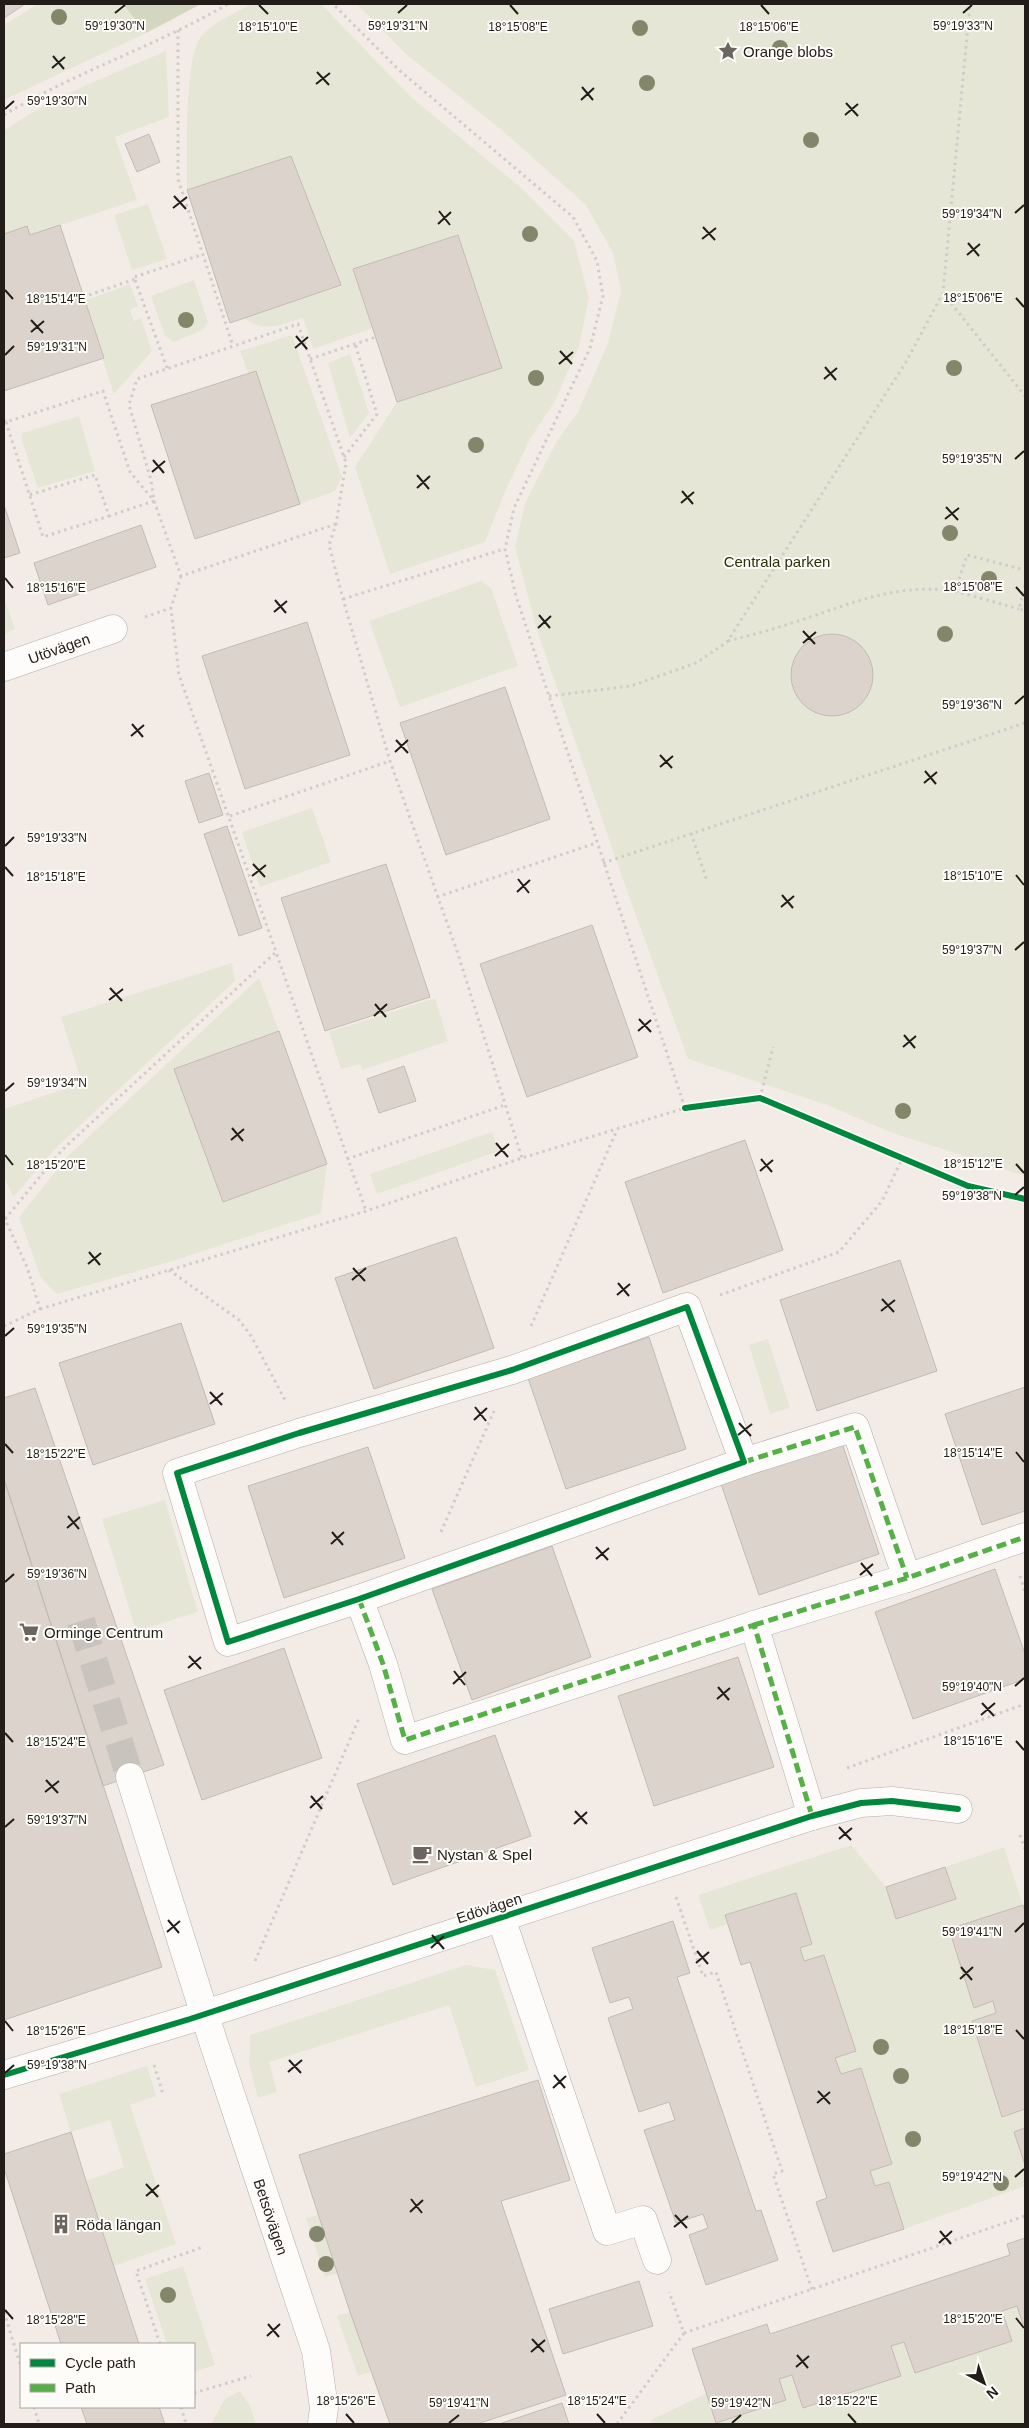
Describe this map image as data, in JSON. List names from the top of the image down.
{
  "streets": {
    "street": ["Utövägen", "Edövägen", "Betsövägen"]
  },
  "crossings": [
    ["Edövägen", "Betsövägen"]
  ],
  "parks": ["Centrala parken"],
  "places": {
    "place": ["Orange blobs"],
    "supermarket": ["Orminge Centrum"],
    "cafe": ["Nystan & Spel"],
    "building": ["Röda längan"]
  },
  "legend": ["Cycle path", "Path"],
  "north": "bottom right",
  "coordinates": [
    "59°19'30\"N",
    "59°19'31\"N",
    "59°19'33\"N",
    "18°15'10\"E",
    "18°15'08\"E",
    "18°15'06\"E",
    "59°19'34\"N",
    "18°15'14\"E",
    "59°19'35\"N",
    "18°15'16\"E",
    "59°19'36\"N",
    "18°15'18\"E",
    "59°19'37\"N",
    "18°15'12\"E",
    "18°15'20\"E",
    "59°19'38\"N",
    "18°15'22\"E",
    "59°19'40\"N",
    "18°15'24\"E",
    "59°19'41\"N",
    "18°15'26\"E",
    "59°19'42\"N",
    "18°15'28\"E"
  ]
}
